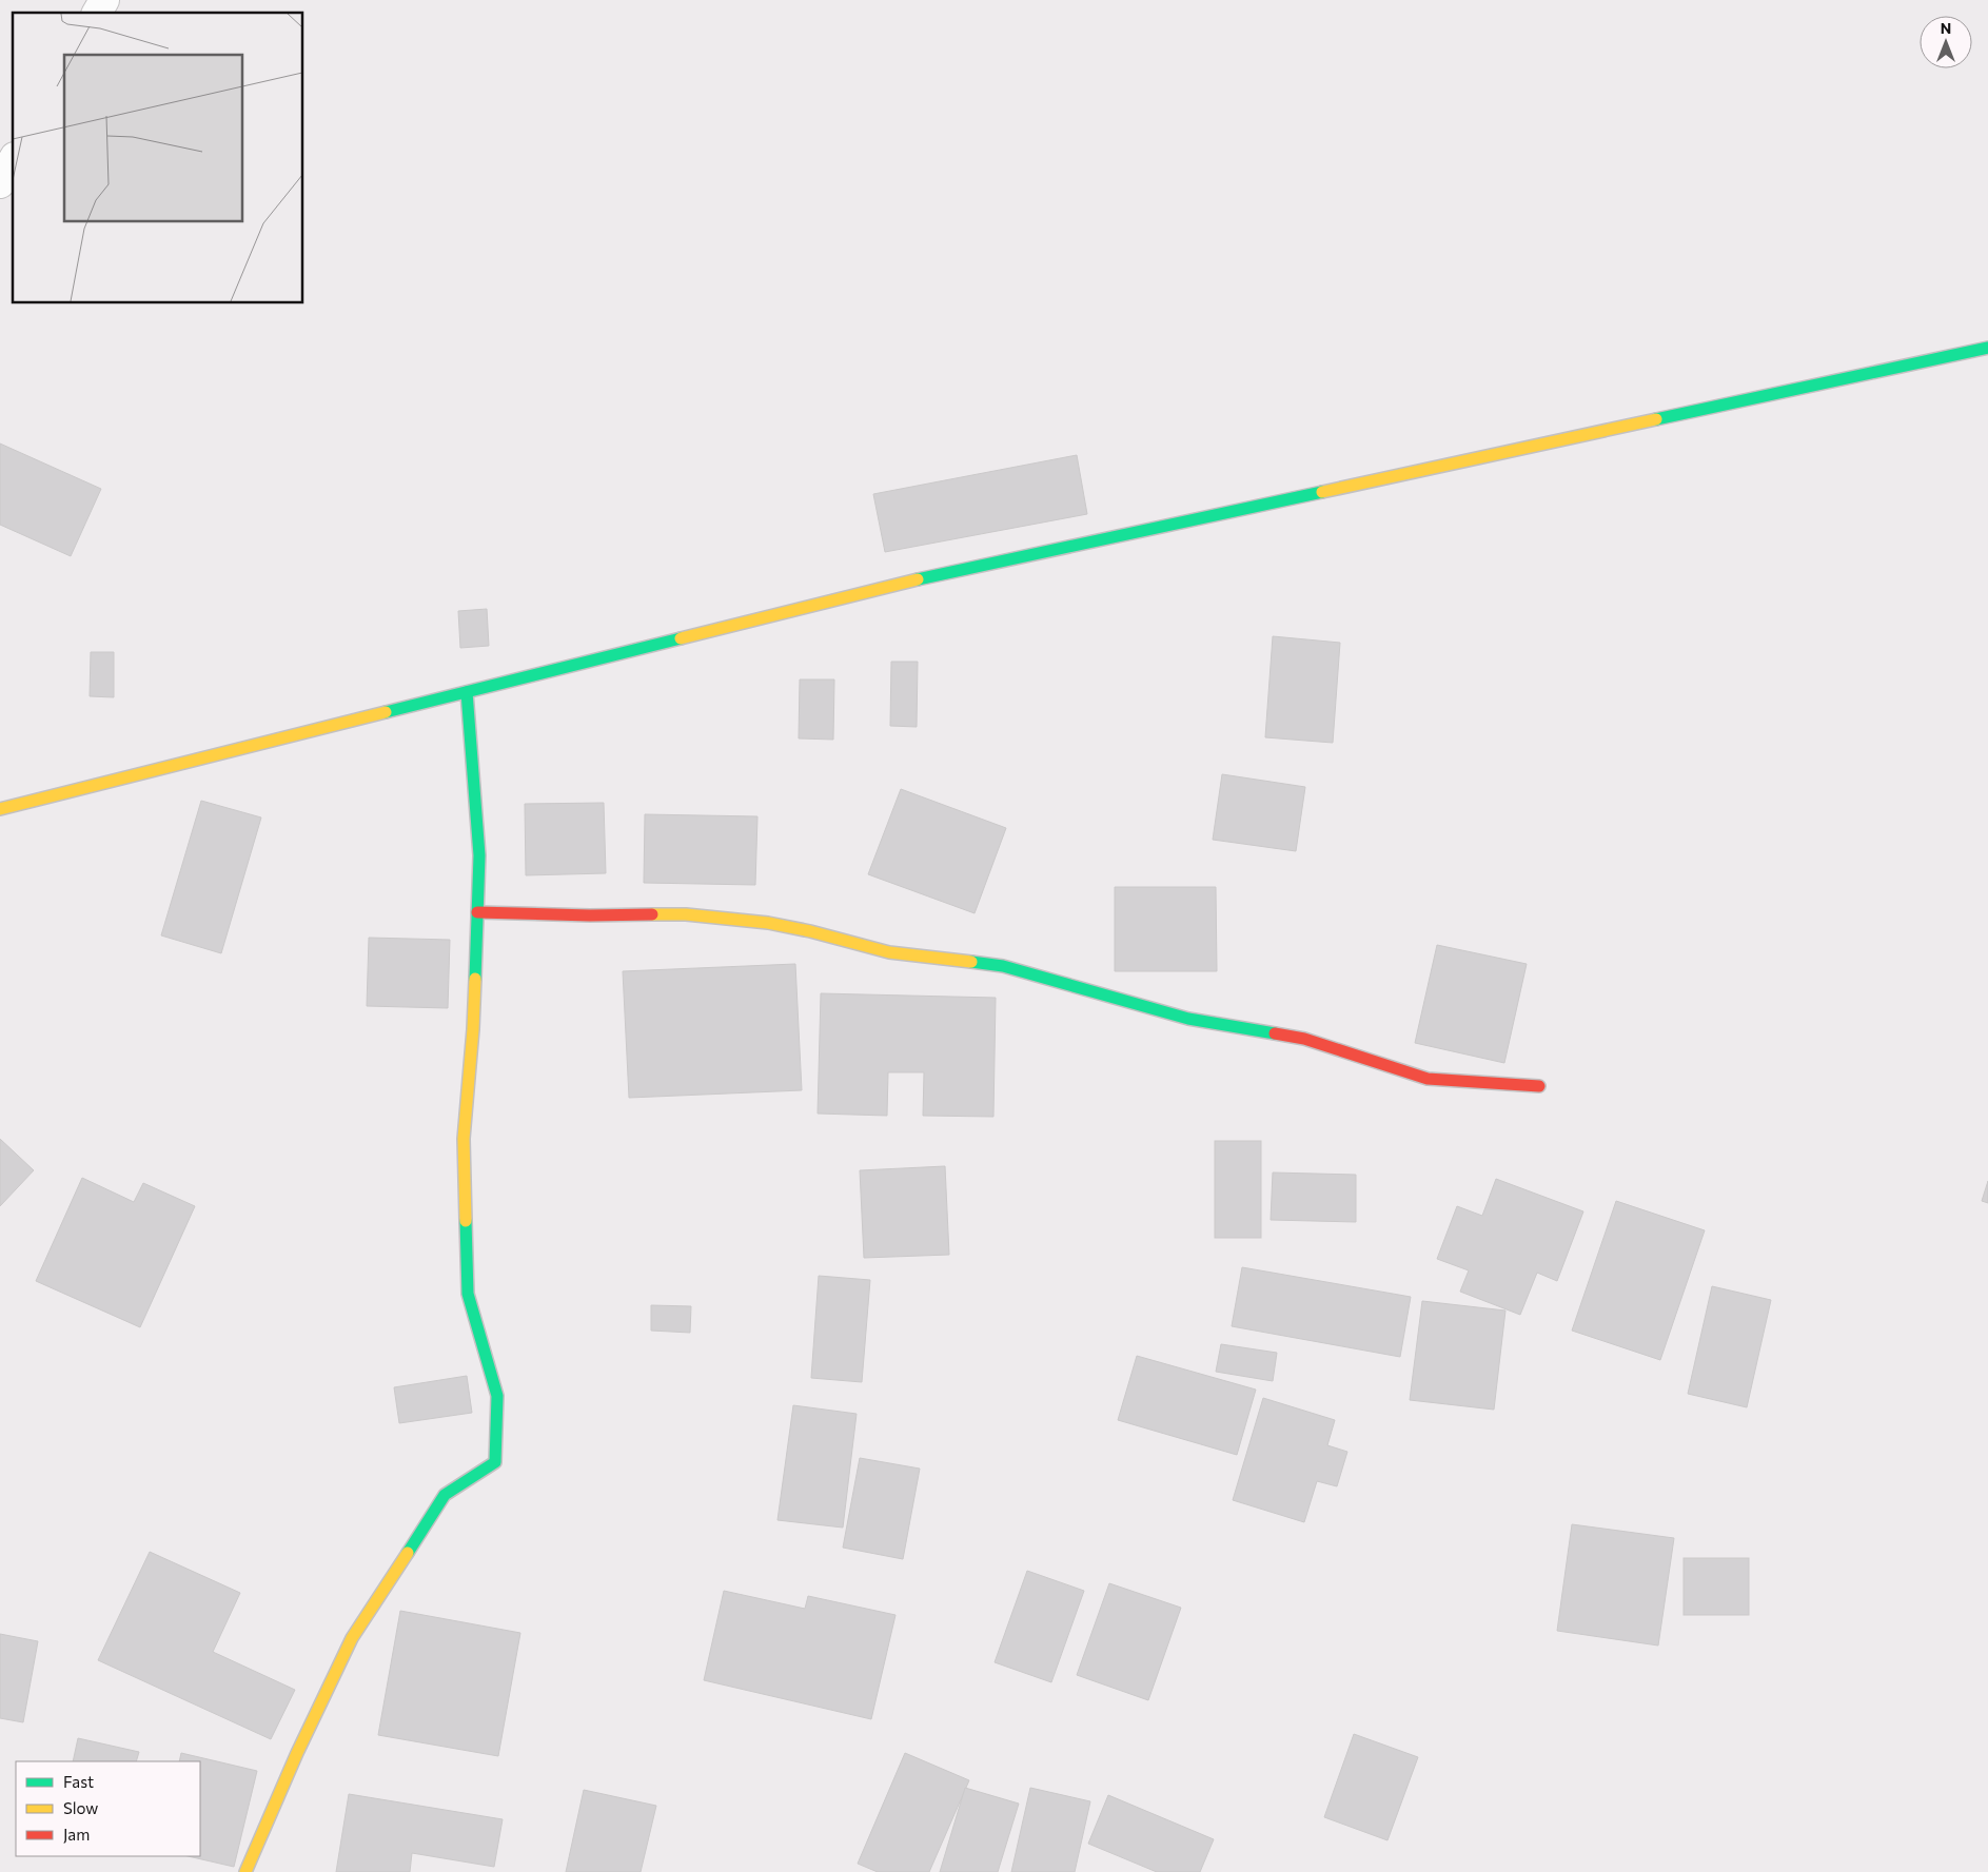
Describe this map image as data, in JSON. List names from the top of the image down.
{
  "legend": ["Fast", "Slow", "Jam"],
  "north": "top"
}
